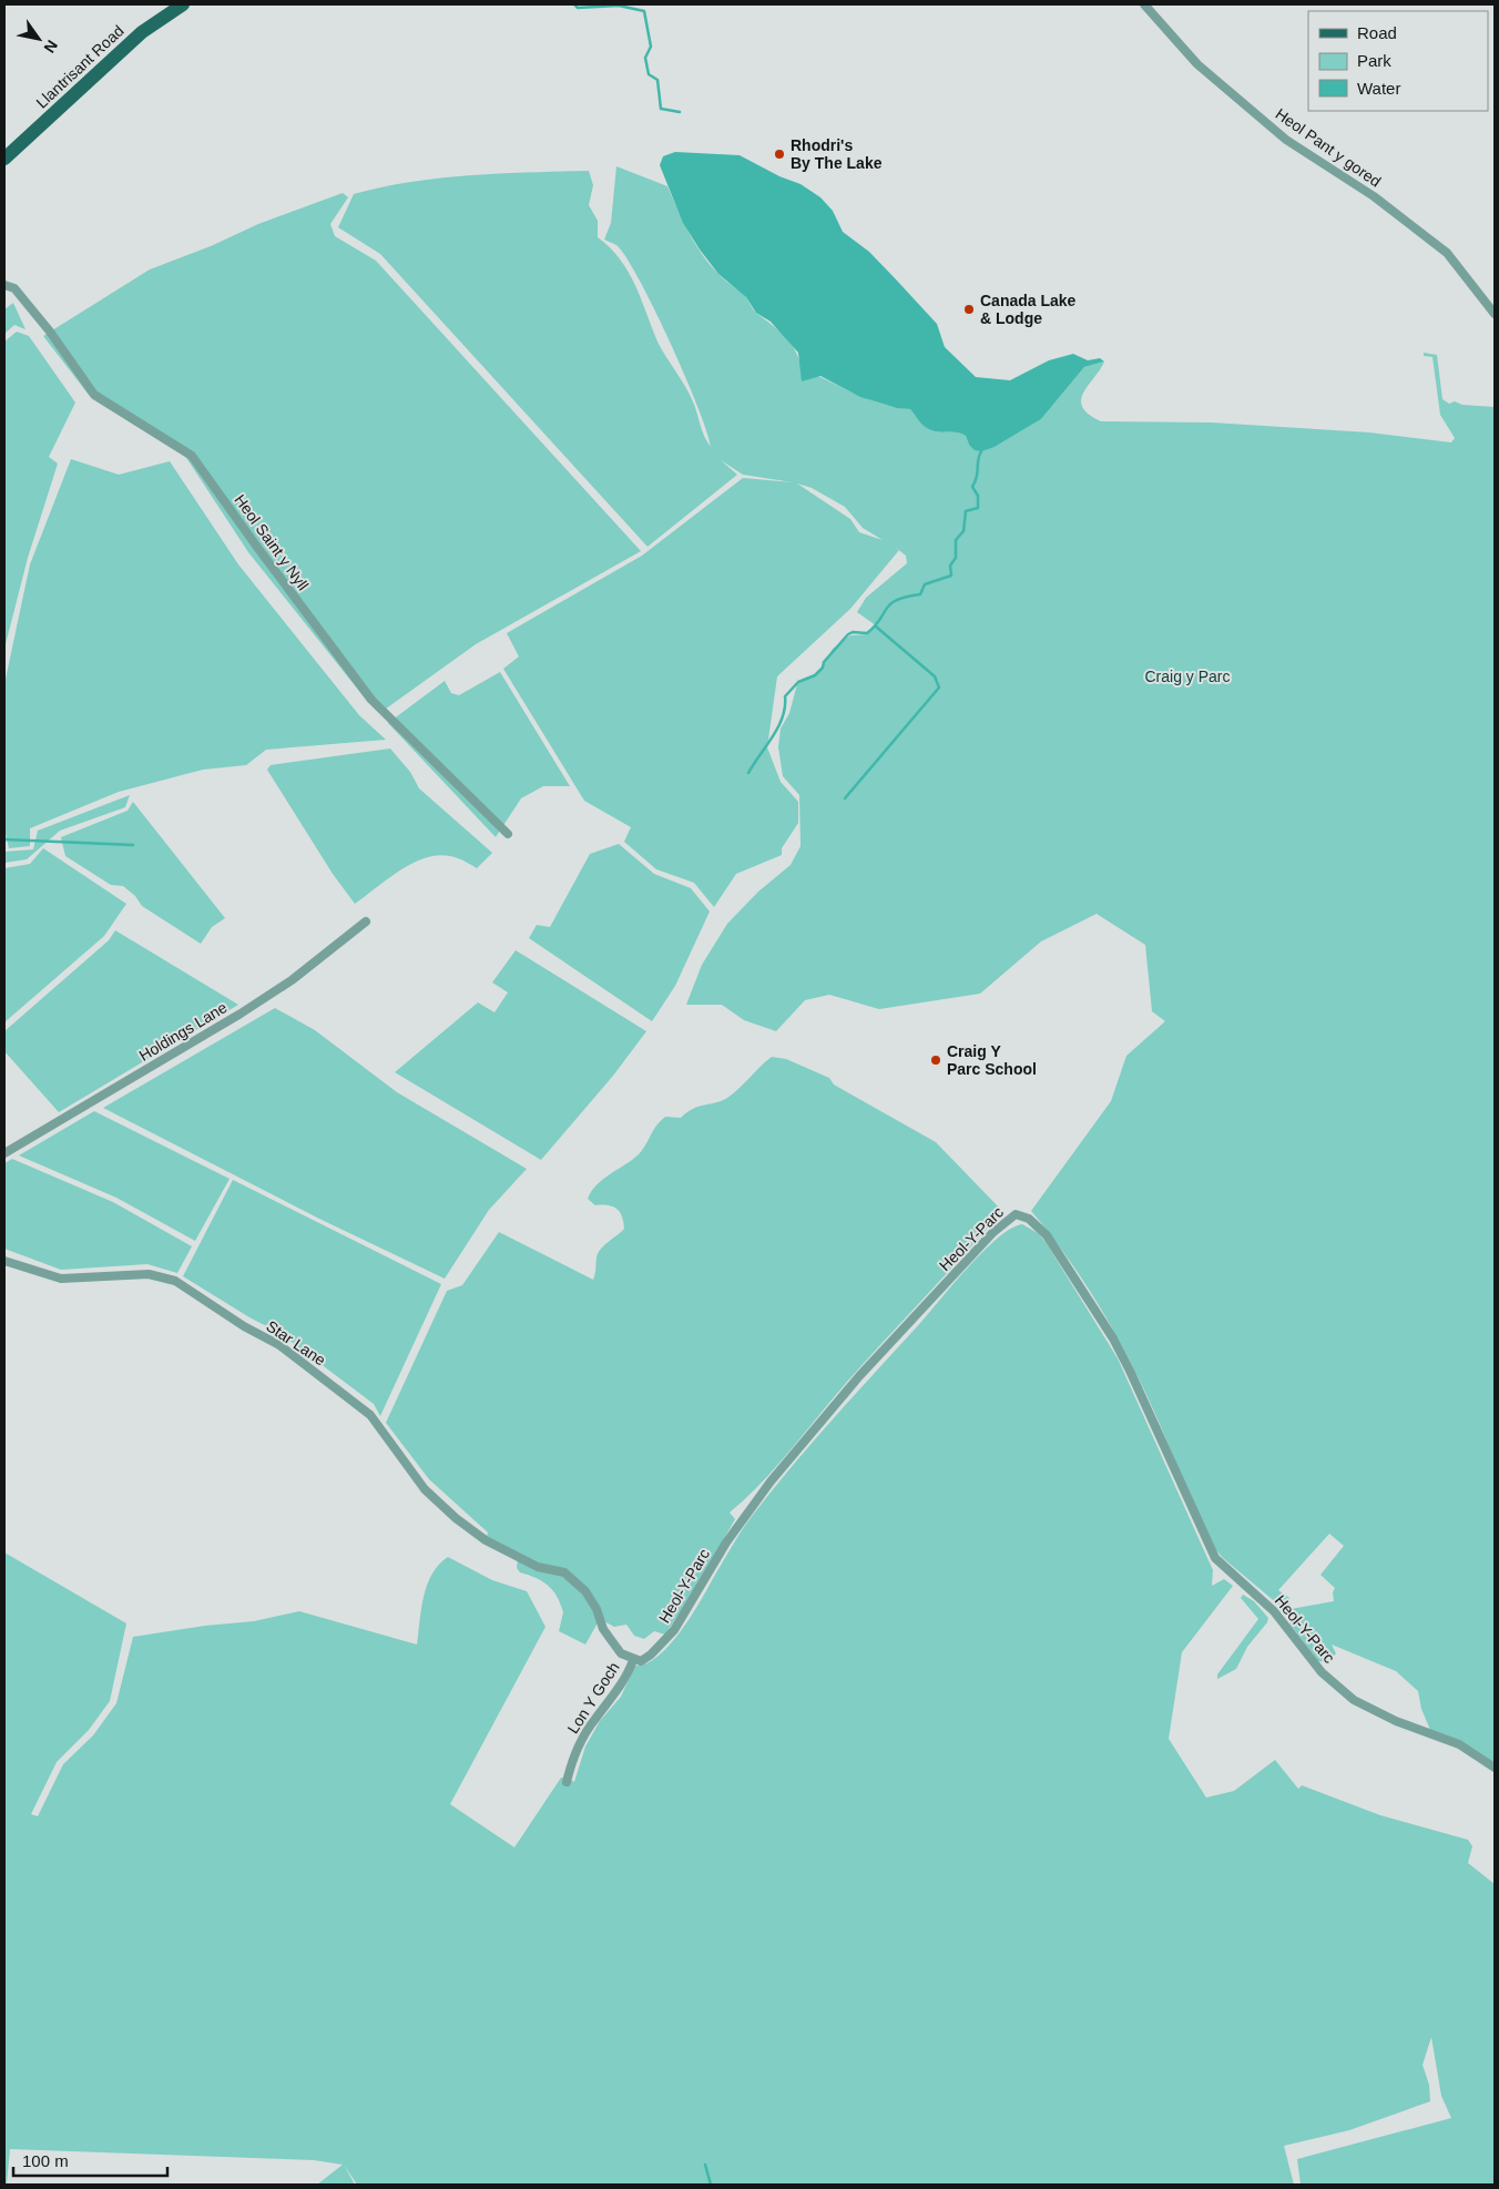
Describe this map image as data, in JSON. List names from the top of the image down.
{
  "streets": {
    "main road": ["Llantrisant Road"],
    "street": [
      "Heol Pant y gored",
      "Heol Saint y Nyll",
      "Holdings Lane",
      "Heol-Y-Parc",
      "Star Lane",
      "Lon Y Goch"
    ]
  },
  "crossings": [
    ["Heol-Y-Parc", "Star Lane"],
    ["Heol-Y-Parc", "Lon Y Goch"],
    ["Star Lane", "Lon Y Goch"]
  ],
  "parks": ["Craig y Parc"],
  "places": ["Rhodri's By The Lake", "Canada Lake & Lodge", "Craig Y Parc School"],
  "legend": ["Road", "Park", "Water"],
  "scale_bar": "100 m",
  "north": "bottom right"
}
